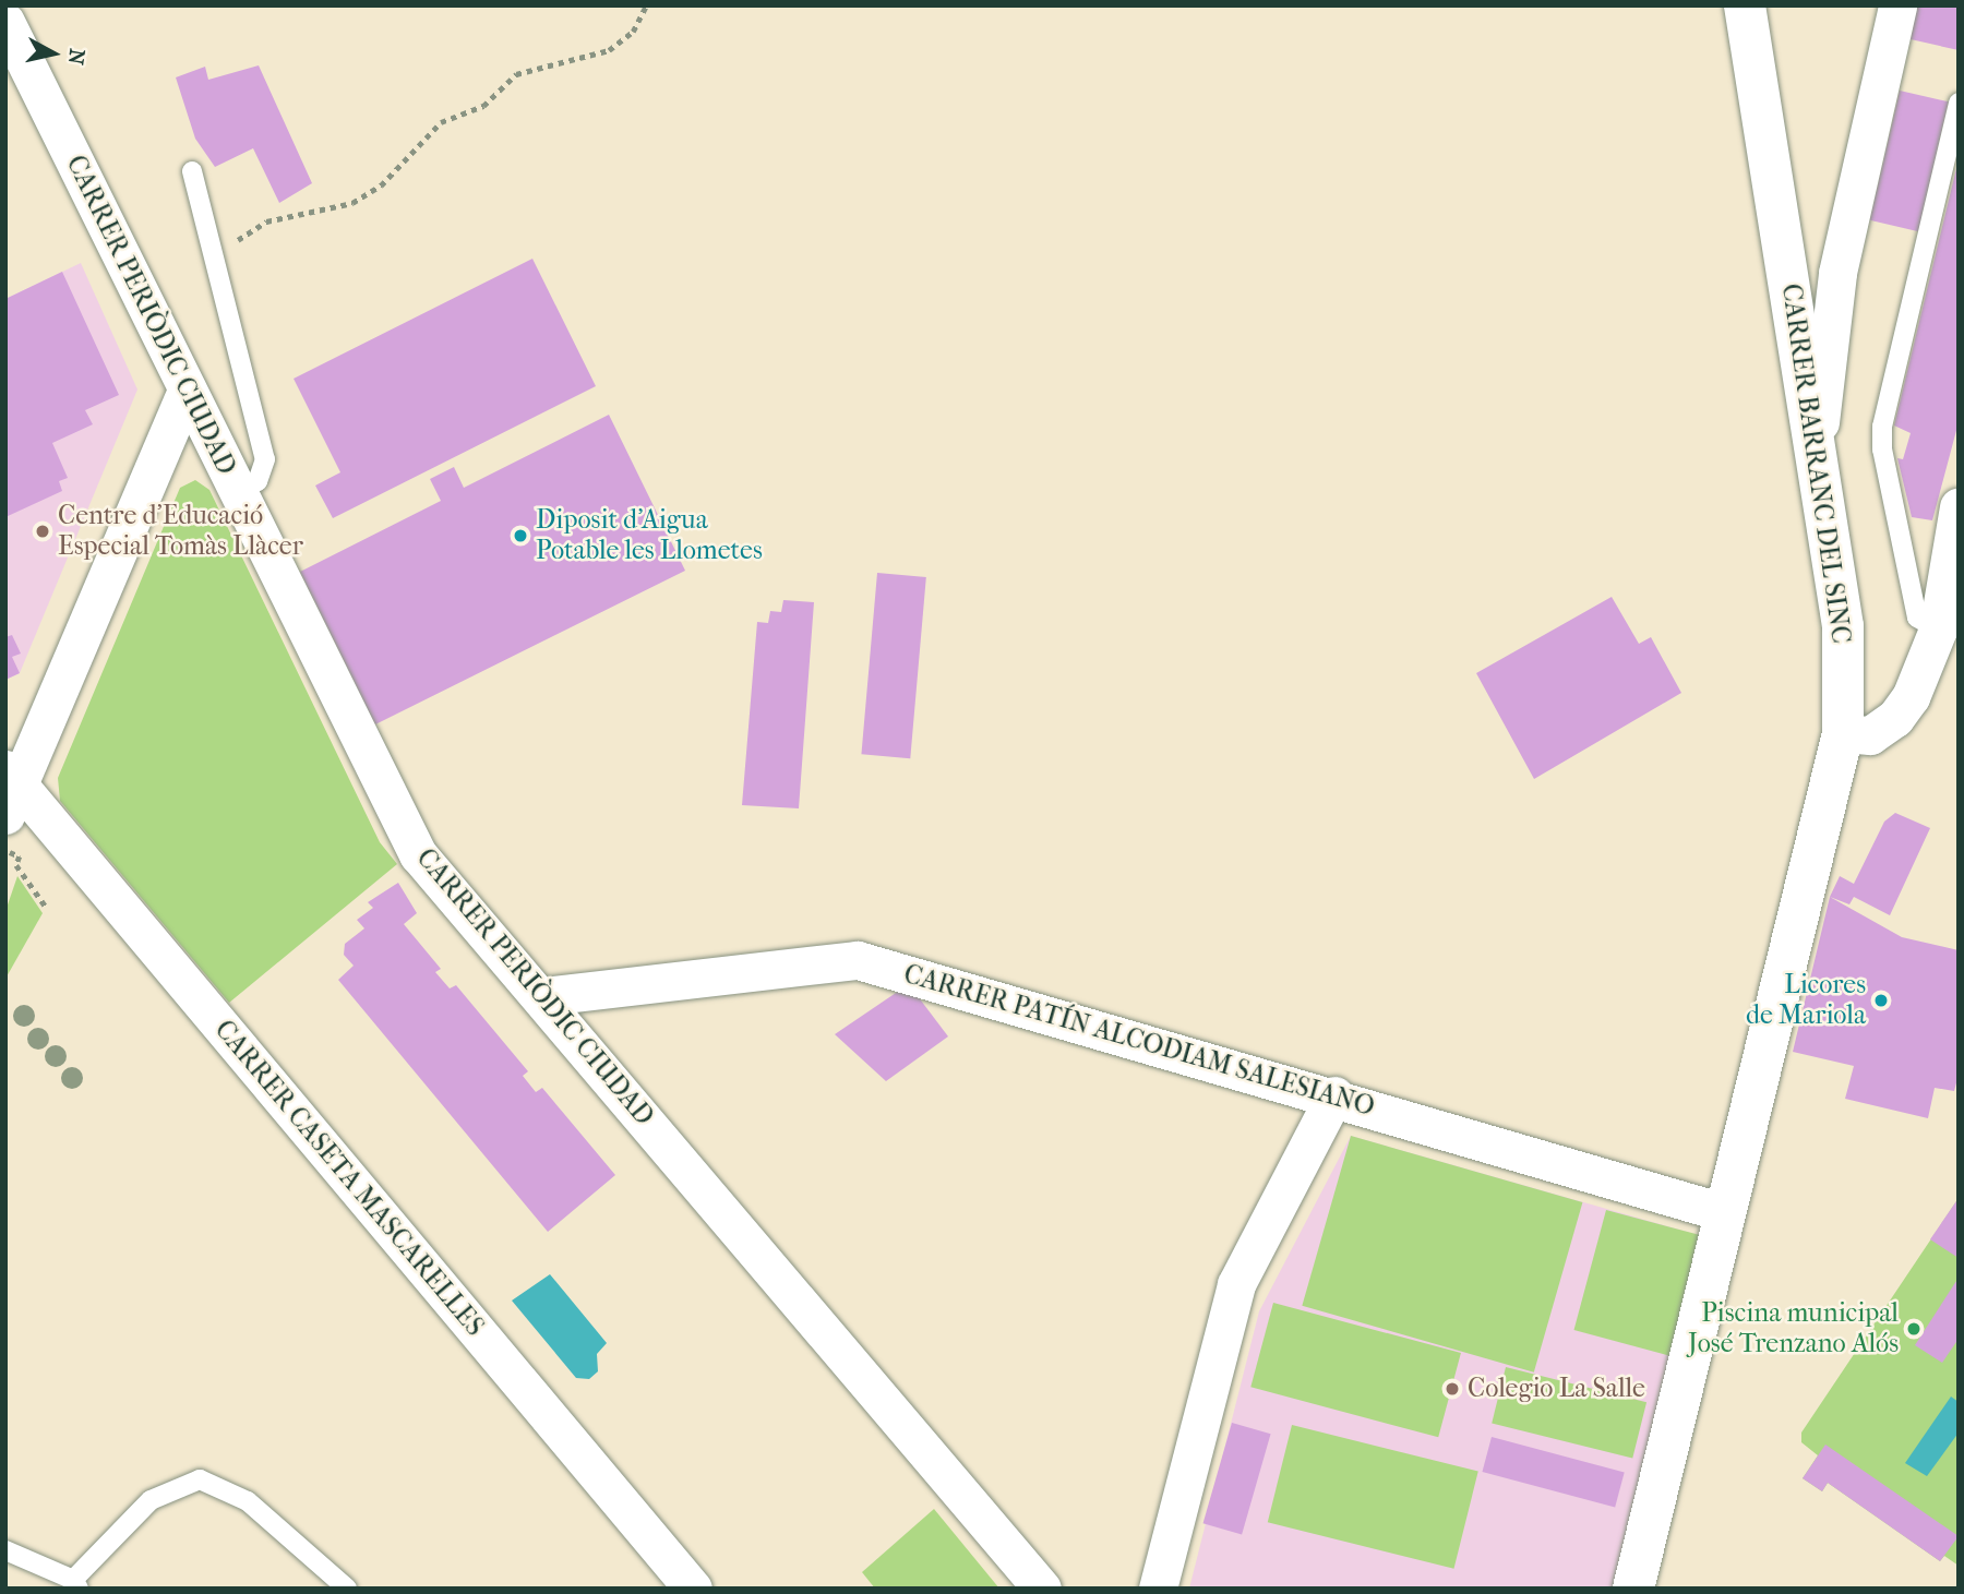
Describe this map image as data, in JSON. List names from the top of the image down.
{
  "streets": {
    "street": [
      "CARRER PERIÒDIC CIUDAD",
      "CARRER BARRANC DEL SINC",
      "CARRER PATÍN ALCODIAM SALESIANO",
      "CARRER CASETA MASCARELLES"
    ]
  },
  "crossings": [
    ["CARRER PERIÒDIC CIUDAD", "CARRER PATÍN ALCODIAM SALESIANO"],
    ["CARRER BARRANC DEL SINC", "CARRER PATÍN ALCODIAM SALESIANO"]
  ],
  "places": [
    "Centre d'Educació Especial Tomàs Llàcer",
    "Diposit d'Aigua Potable les Llometes",
    "Licores de Mariola",
    "Piscina municipal José Trenzano Alós",
    "Colegio La Salle"
  ],
  "north": "right"
}
